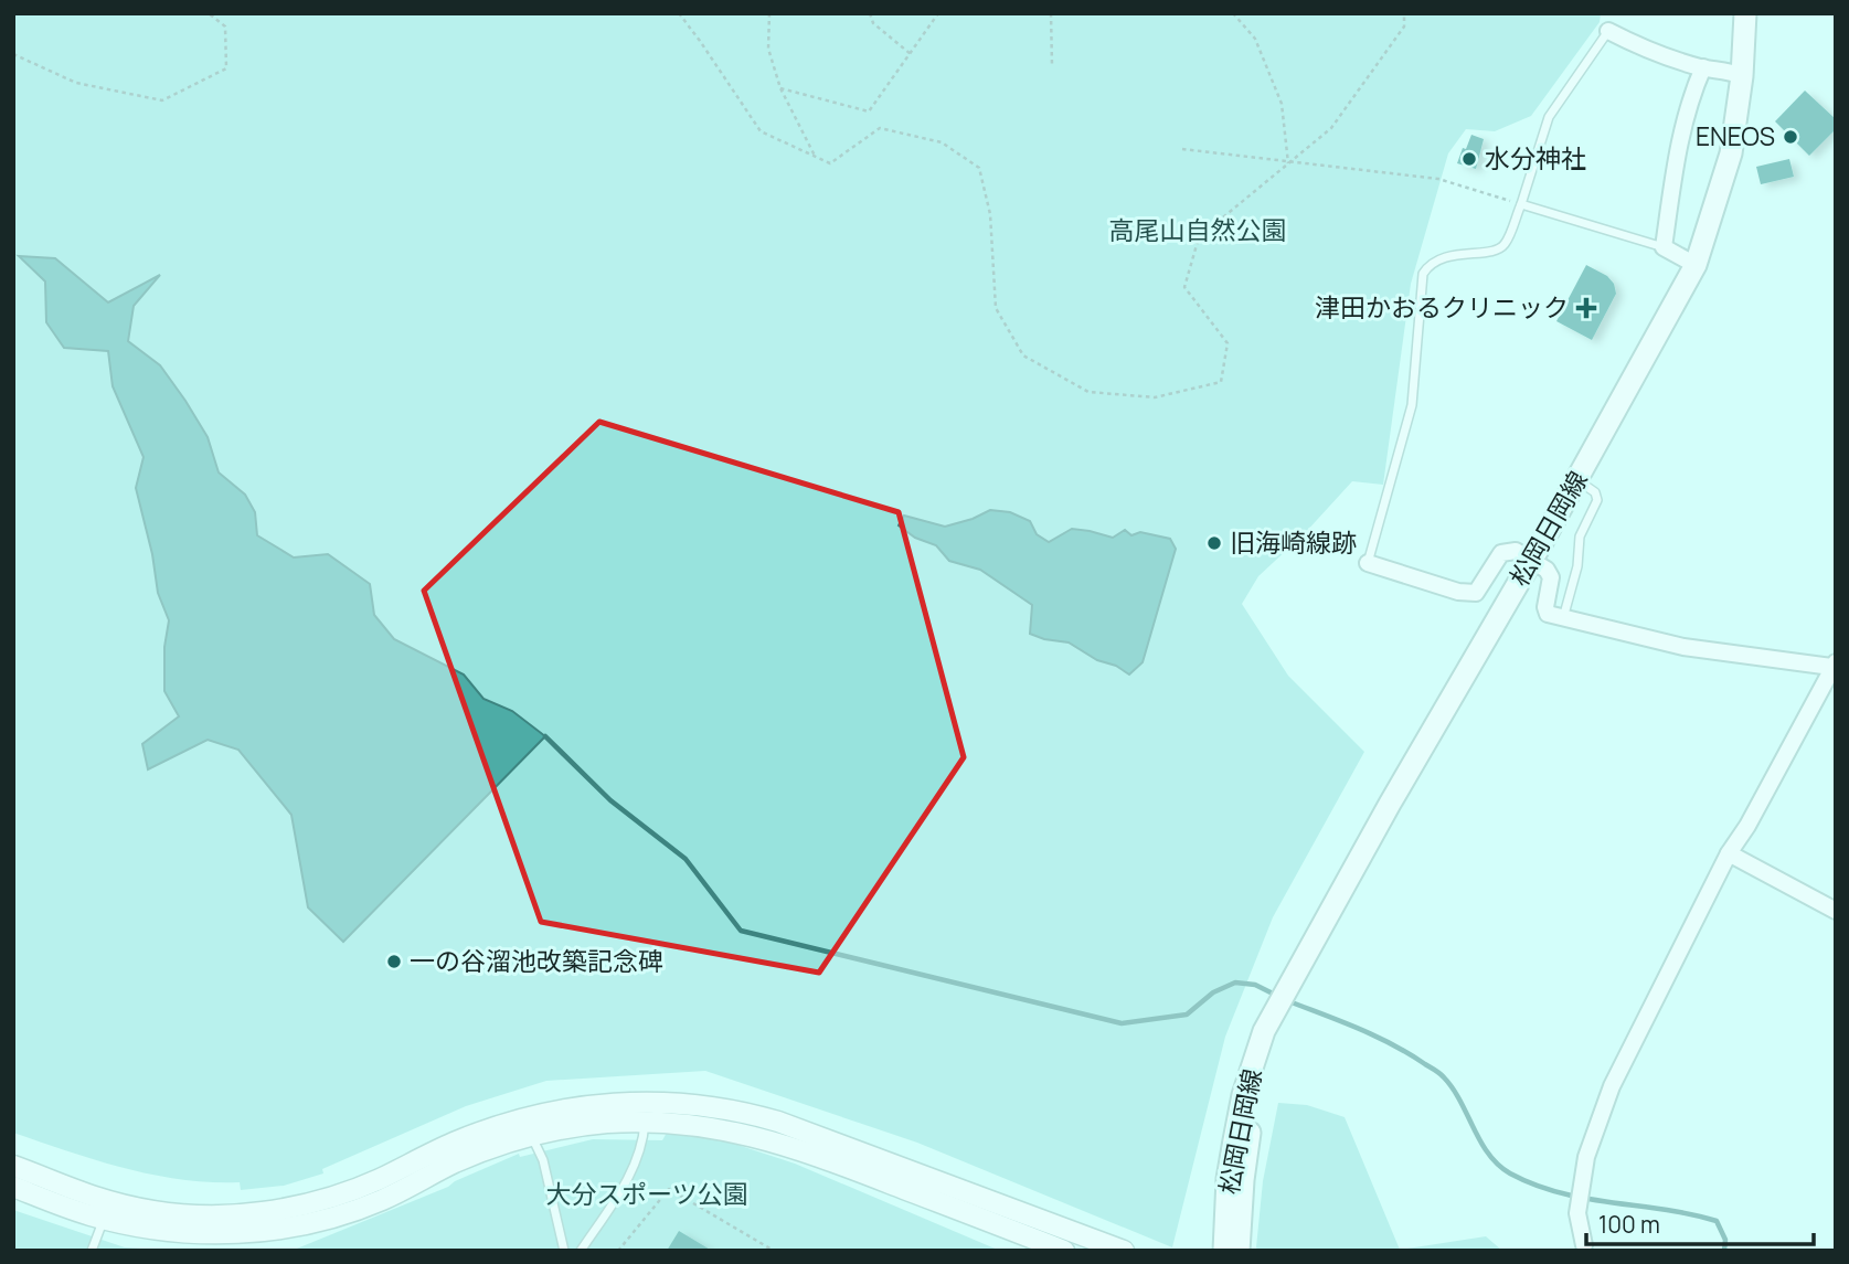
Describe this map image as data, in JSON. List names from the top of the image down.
{
  "streets": {
    "main road": ["松岡日岡線"]
  },
  "parks": ["高尾山自然公園", "大分スポーツ公園"],
  "places": {
    "other": [
      "ENEOS",
      "水分神社",
      "旧海崎線跡",
      "一の谷溜池改築記念碑"
    ],
    "health": ["津田かおるクリニック"]
  },
  "scale_bar": "100 m"
}
